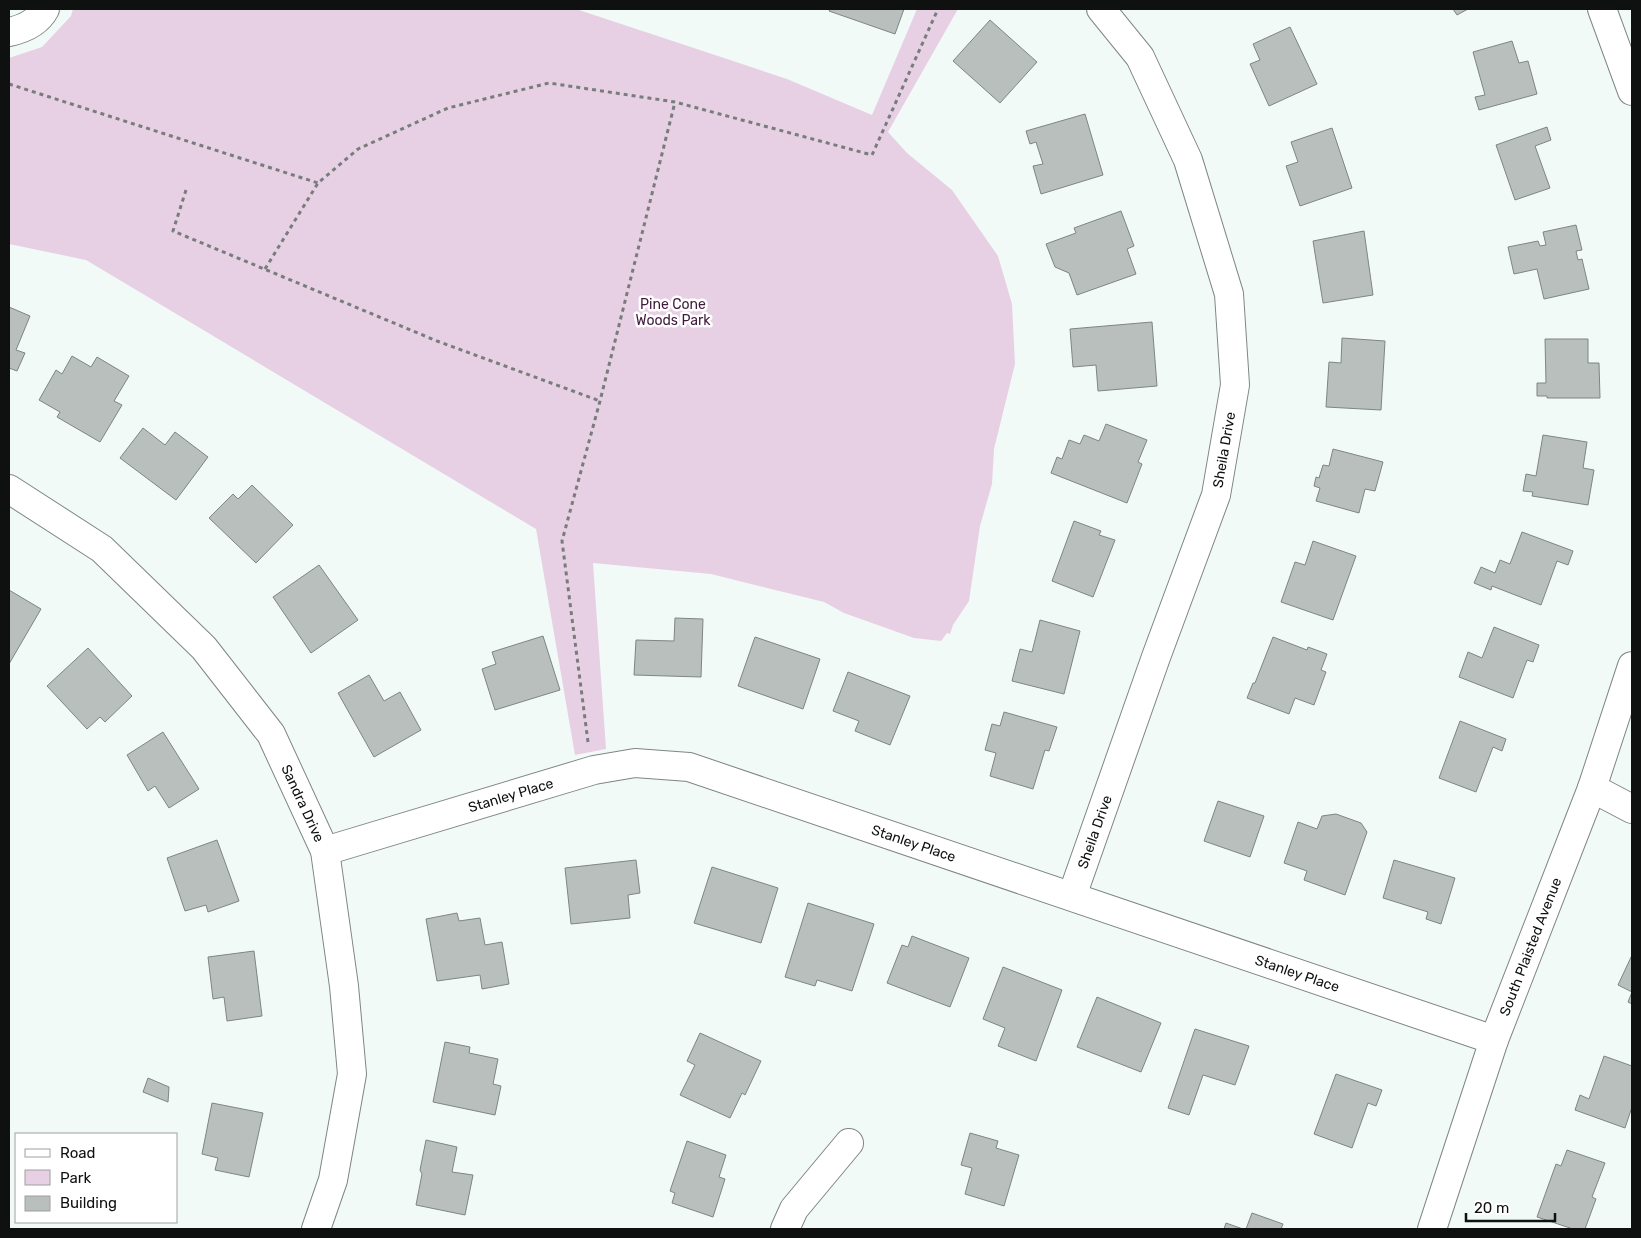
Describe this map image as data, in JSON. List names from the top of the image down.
{
  "streets": {
    "street": [
      "Sheila Drive",
      "Stanley Place",
      "Sandra Drive",
      "South Plaisted Avenue"
    ]
  },
  "crossings": [
    ["Sheila Drive", "Stanley Place"],
    ["Stanley Place", "Sandra Drive"],
    ["Stanley Place", "South Plaisted Avenue"]
  ],
  "parks": ["Pine Cone Woods Park"],
  "legend": ["Road", "Park", "Building"],
  "scale_bar": "20 m"
}
